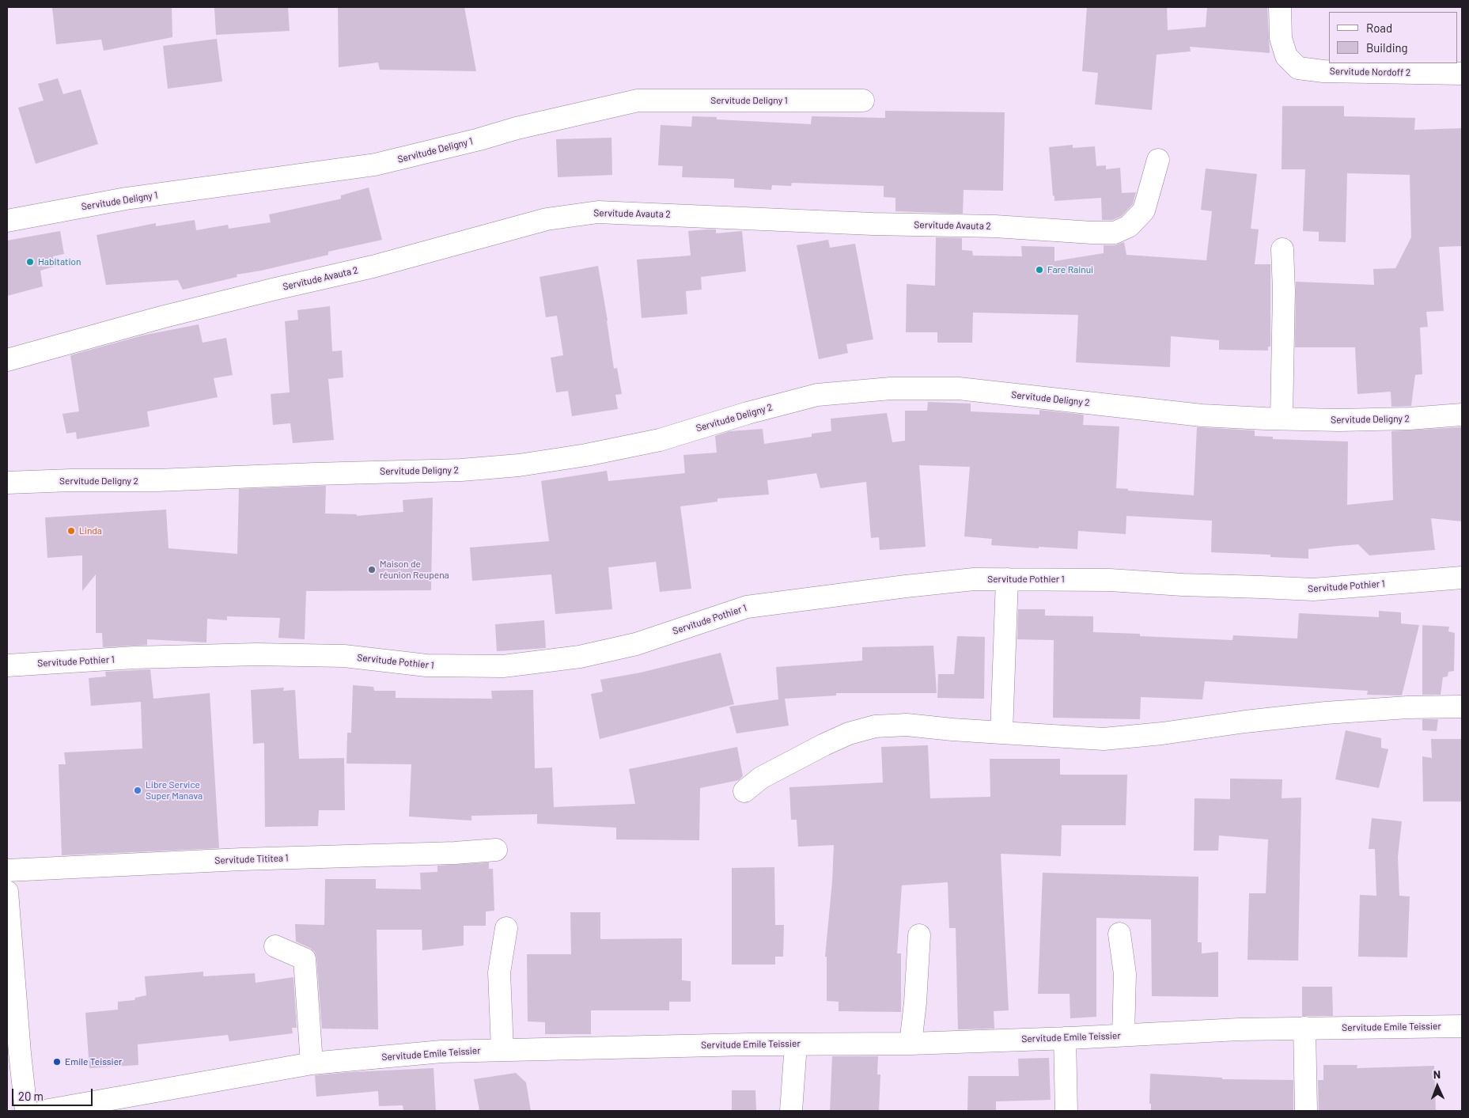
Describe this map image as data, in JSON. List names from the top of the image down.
{
  "streets": {
    "street": [
      "Servitude Nordoff 2",
      "Servitude Deligny 1",
      "Servitude Avauta 2",
      "Servitude Deligny 2",
      "Servitude Pothier 1",
      "Servitude Tititea 1",
      "Servitude Emile Teissier"
    ]
  },
  "places": [
    "Habitation",
    "Fare Rainui",
    "Linda",
    "Maison de réunion Reupena",
    "Libre Service Super Manava",
    "Emile Teissier"
  ],
  "legend": ["Road", "Building"],
  "scale_bar": "20 m",
  "north": "top"
}
